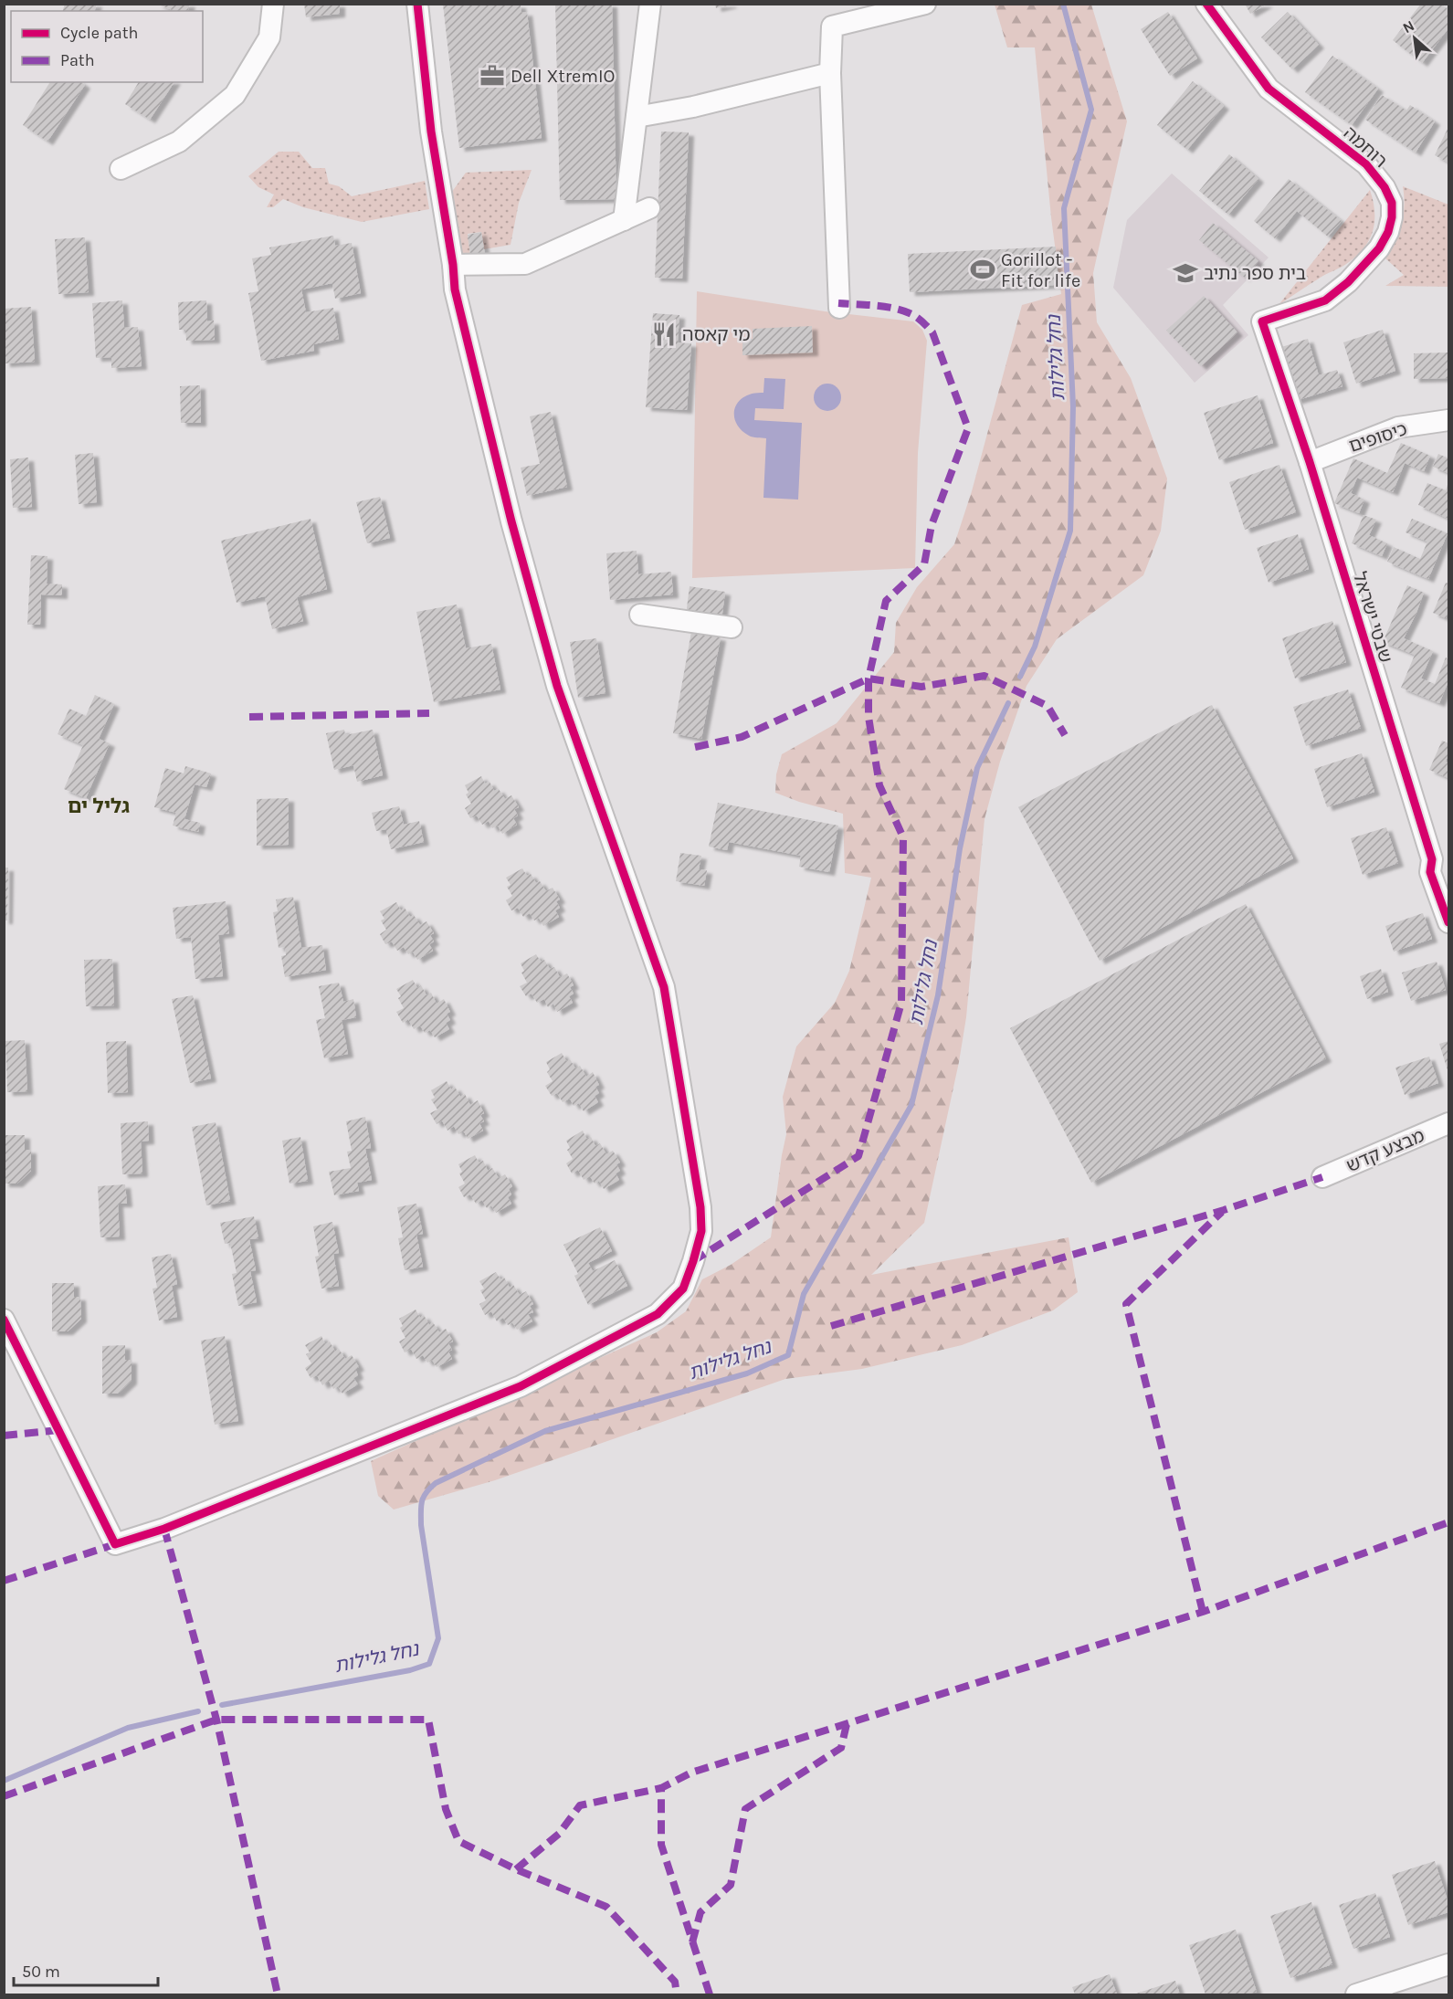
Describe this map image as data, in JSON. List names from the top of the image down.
{
  "streets": {
    "street": [
      "רוחמה",
      "כיסופים",
      "שבטי ישראל",
      "מבצע קדש"
    ]
  },
  "crossings": [
    ["רוחמה", "שבטי ישראל"],
    ["כיסופים", "שבטי ישראל"]
  ],
  "districts": ["גליל ים"],
  "water": ["נחל גלילות"],
  "places": {
    "office": ["Dell XtremIO"],
    "sports": ["Gorillot - Fit for life"],
    "school or university": ["בית ספר נתיב"],
    "restaurant": ["מי קאסה"]
  },
  "legend": ["Cycle path", "Path"],
  "scale_bar": "50 m",
  "north": "top left"
}
